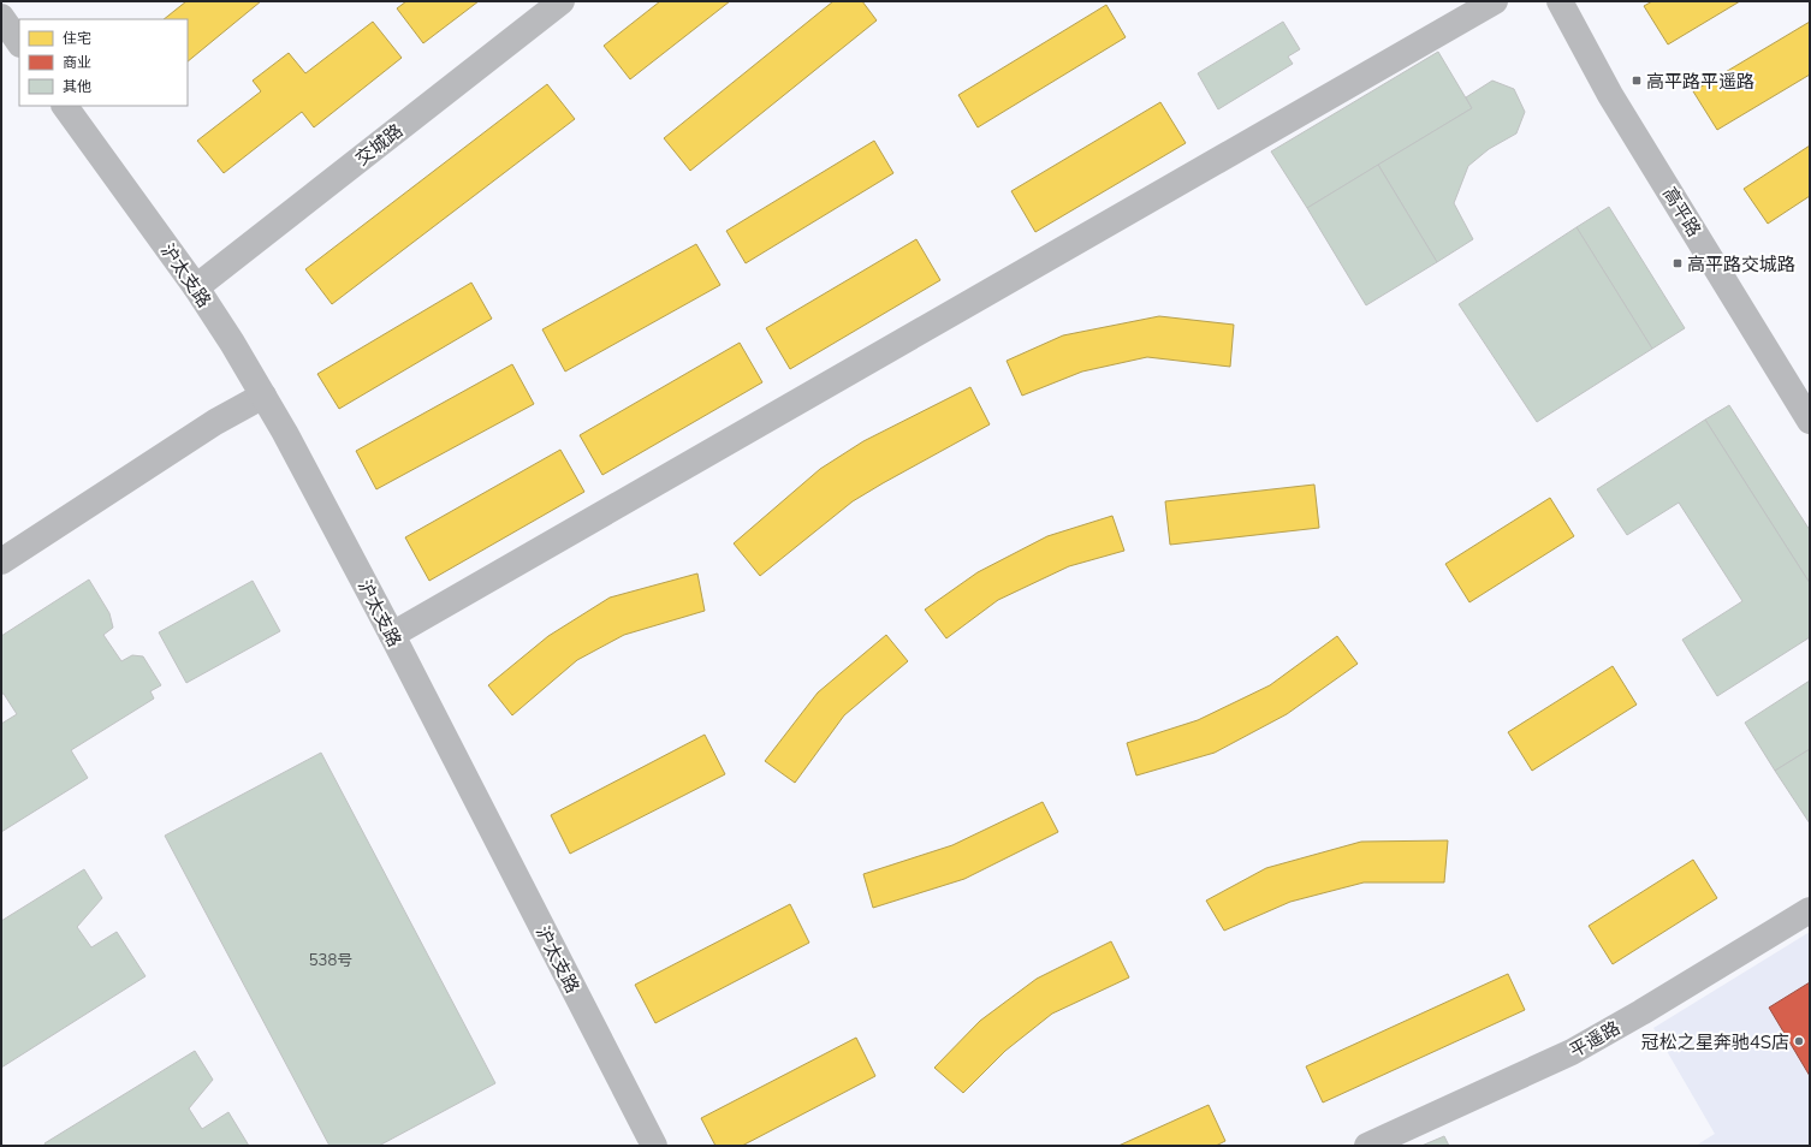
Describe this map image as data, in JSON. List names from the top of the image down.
{
  "streets": {
    "street": [
      "交城路",
      "高平路",
      "沪太支路",
      "平遥路"
    ]
  },
  "crossings": [
    ["交城路", "沪太支路"]
  ],
  "places": {
    "transit": ["高平路平遥路", "高平路交城路"],
    "other": ["冠松之星奔驰4S店"]
  },
  "house_numbers": ["538号"],
  "legend": ["住宅", "商业", "其他"]
}
